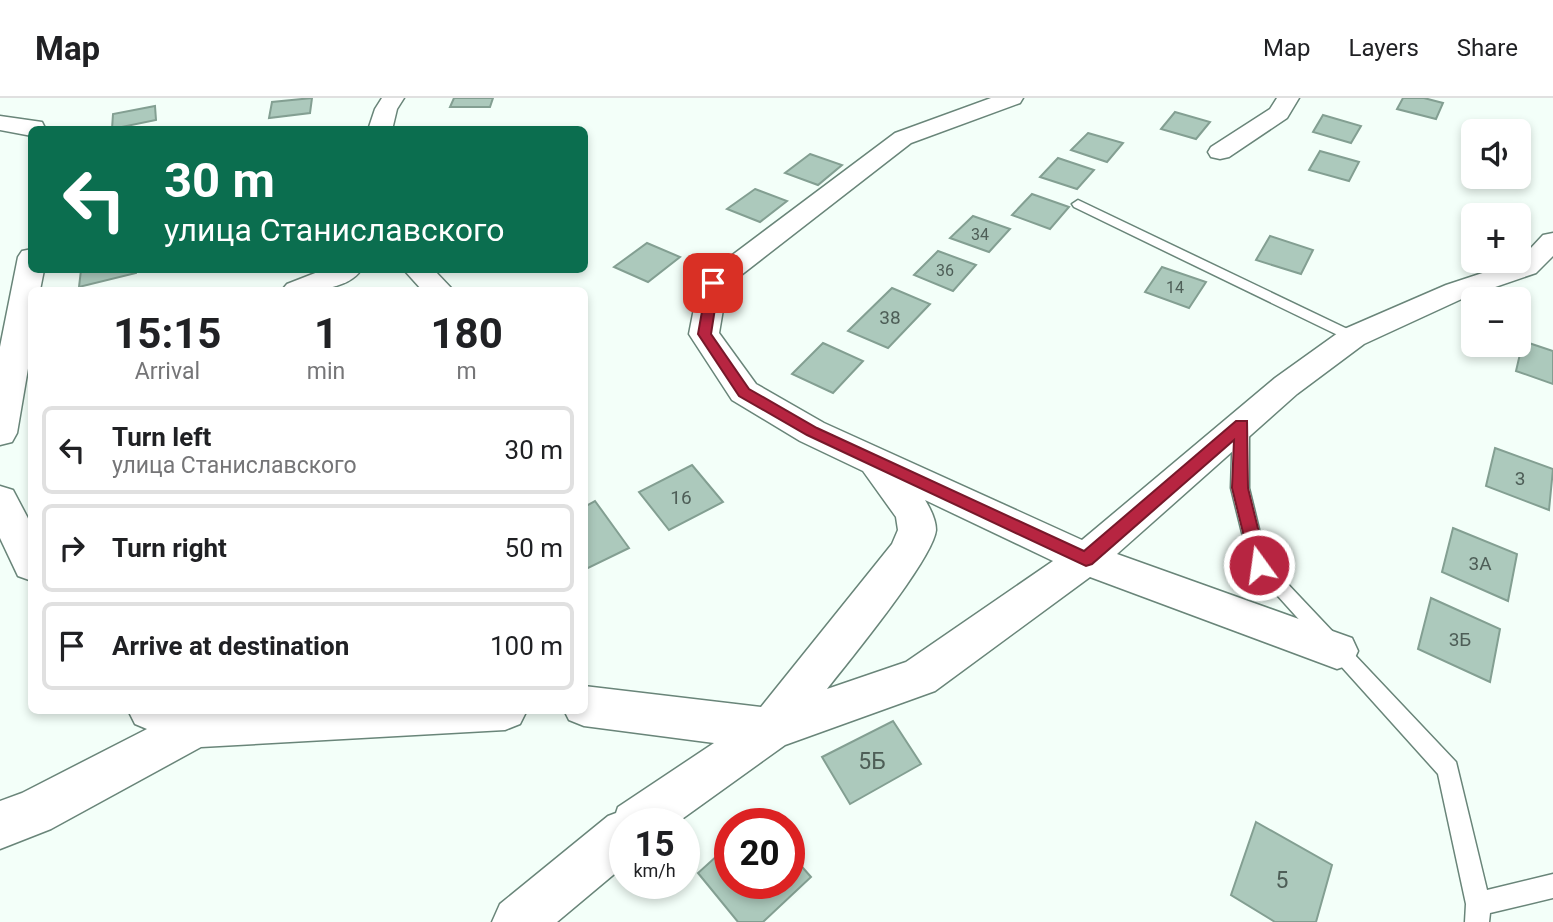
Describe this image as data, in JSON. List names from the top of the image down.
{
  "house_numbers": [
    "34",
    "36",
    "14",
    "38",
    "3",
    "16",
    "3А",
    "3Б",
    "5Б",
    "5"
  ],
  "page": {
    "header": "Map",
    "nav": ["Map", "Layers", "Share"],
    "map_buttons": ["+", "−"],
    "turn": ["30 m", "улица Станиславского"],
    "eta": [
      "15:15",
      "Arrival",
      "1",
      "min",
      "180",
      "m"
    ],
    "list": [
      {
        "name": "Turn left",
        "note": "улица Станиславского",
        "value": "30 m"
      },
      {
        "name": "Turn right",
        "value": "50 m"
      },
      {
        "name": "Arrive at destination",
        "value": "100 m"
      }
    ],
    "speed": "15 km/h",
    "limit": "20"
  }
}
